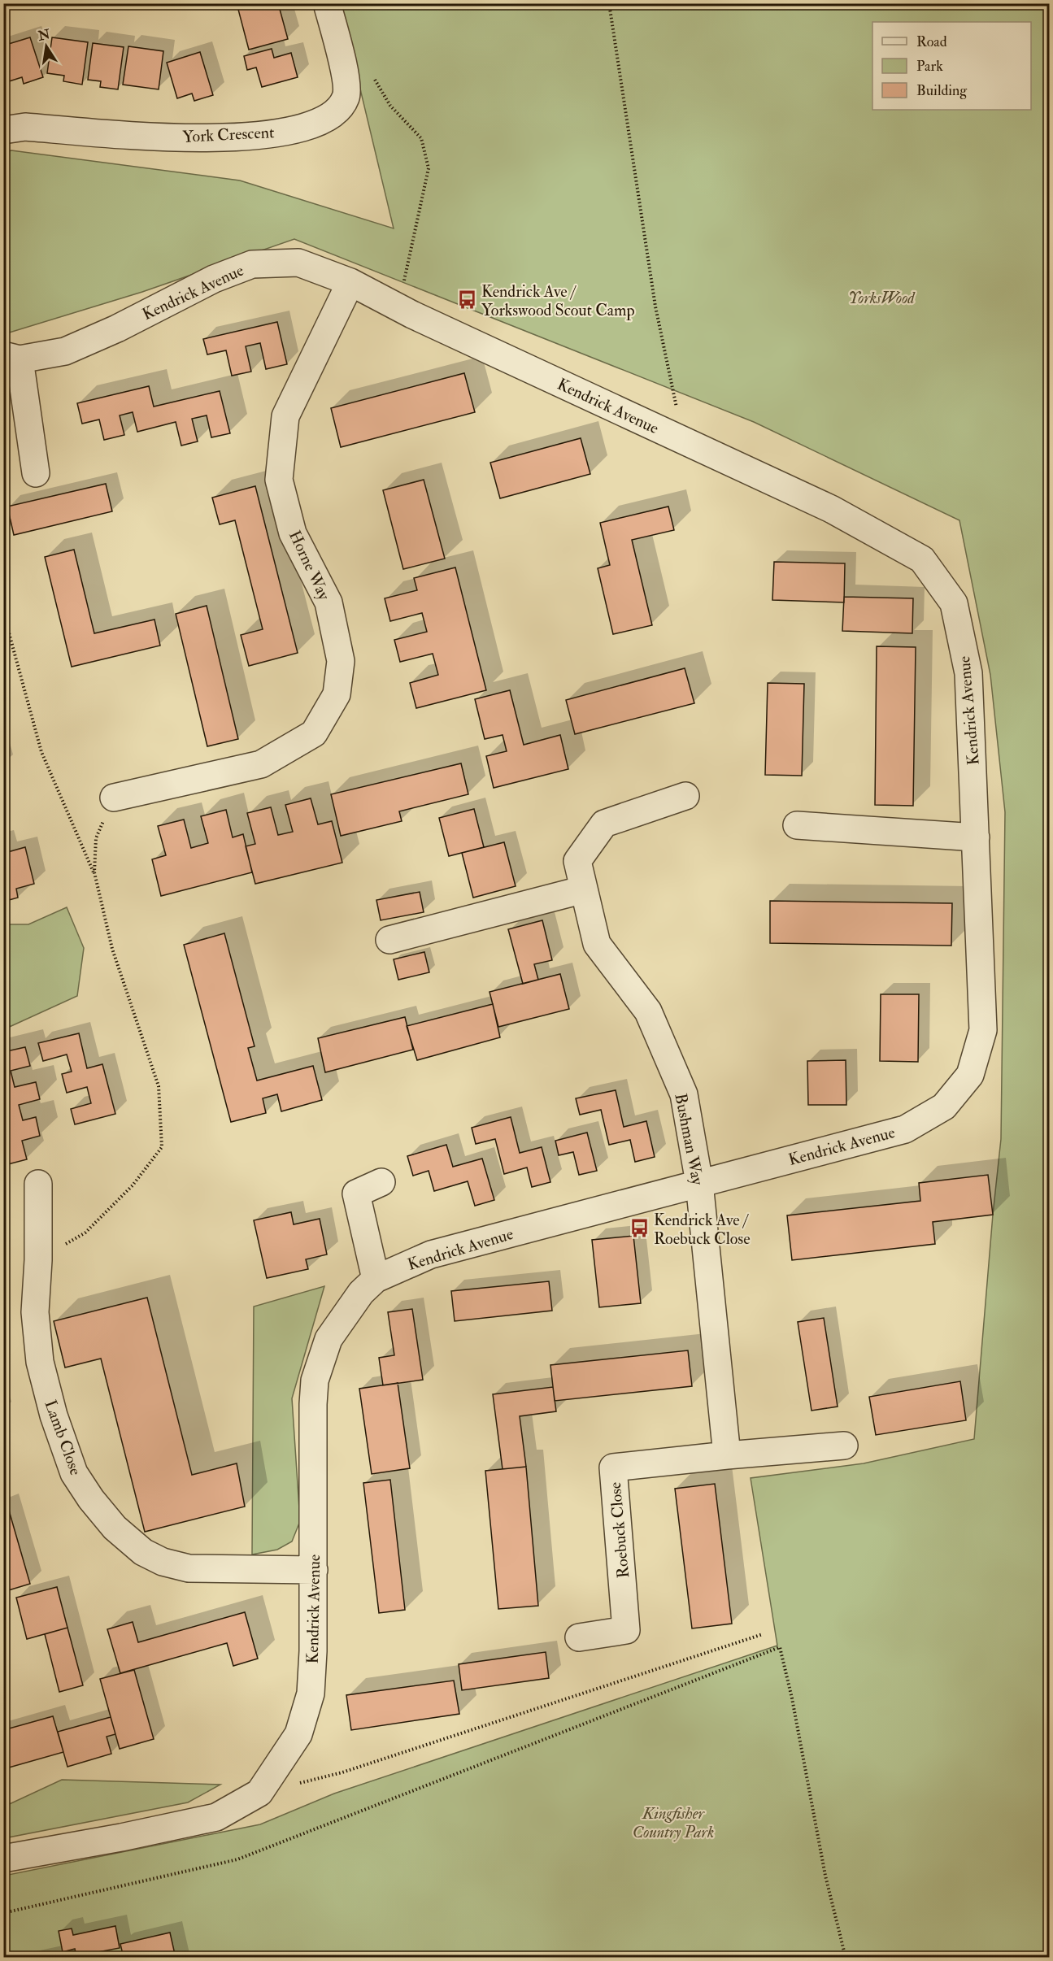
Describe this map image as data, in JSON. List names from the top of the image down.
{
  "streets": {
    "street": [
      "York Crescent",
      "Kendrick Avenue",
      "Horne Way",
      "Bushman Way",
      "Lamb Close",
      "Roebuck Close"
    ]
  },
  "crossings": [
    ["Kendrick Avenue", "Horne Way"],
    ["Kendrick Avenue", "Bushman Way"],
    ["Kendrick Avenue", "Lamb Close"],
    ["Bushman Way", "Roebuck Close"]
  ],
  "parks": ["YorksWood", "Kingfisher Country Park"],
  "places": {
    "bus stop": ["Kendrick Ave / Yorkswood Scout Camp", "Kendrick Ave / Roebuck Close"]
  },
  "legend": ["Road", "Park", "Building"],
  "north": "top"
}
